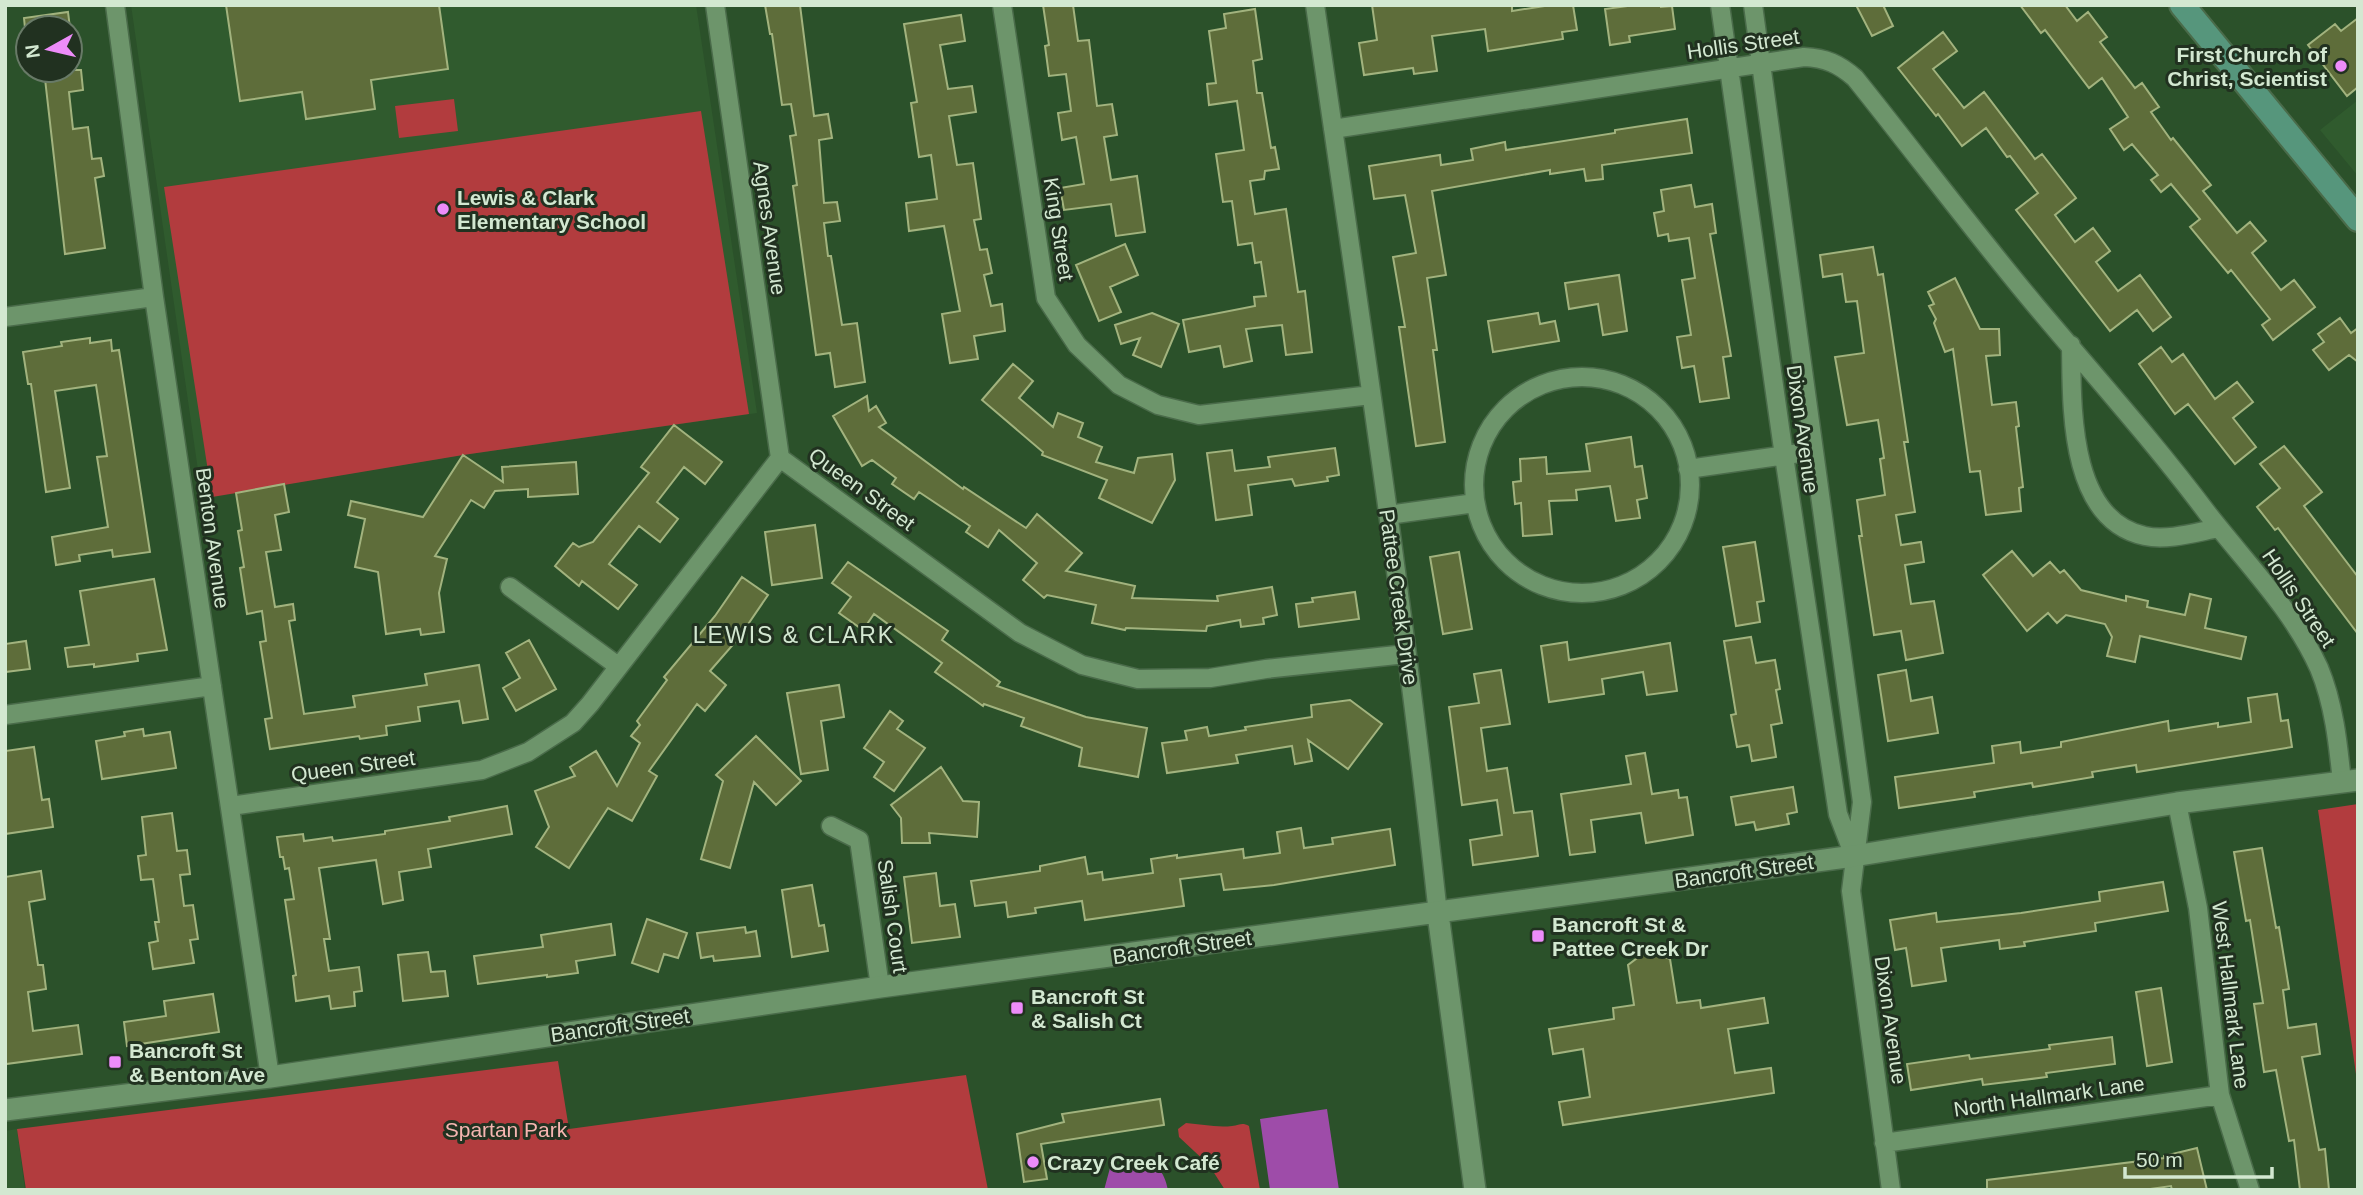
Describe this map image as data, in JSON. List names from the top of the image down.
{
  "streets": {
    "street": [
      "Hollis Street",
      "Agnes Avenue",
      "King Street",
      "Dixon Avenue",
      "Queen Street",
      "Benton Avenue",
      "Pattee Creek Drive",
      "Bancroft Street",
      "Salish Court",
      "West Hallmark Lane",
      "North Hallmark Lane"
    ]
  },
  "crossings": [
    ["Hollis Street", "Dixon Avenue"],
    ["Hollis Street", "Pattee Creek Drive"],
    ["Hollis Street", "Bancroft Street"],
    ["Agnes Avenue", "Queen Street"],
    ["King Street", "Pattee Creek Drive"],
    ["Dixon Avenue", "Bancroft Street"],
    ["Dixon Avenue", "North Hallmark Lane"],
    ["Queen Street", "Benton Avenue"],
    ["Queen Street", "Pattee Creek Drive"],
    ["Benton Avenue", "Bancroft Street"],
    ["Pattee Creek Drive", "Bancroft Street"],
    ["Bancroft Street", "Salish Court"],
    ["Bancroft Street", "West Hallmark Lane"],
    ["West Hallmark Lane", "North Hallmark Lane"]
  ],
  "districts": ["LEWIS & CLARK"],
  "parks": ["Spartan Park"],
  "places": {
    "other": ["First Church of Christ, Scientist", "Lewis & Clark Elementary School", "Crazy Creek Café"],
    "transit": ["Bancroft St & Pattee Creek Dr", "Bancroft St & Salish Ct", "Bancroft St & Benton Ave"]
  },
  "scale_bar": "50 m",
  "north": "left"
}
